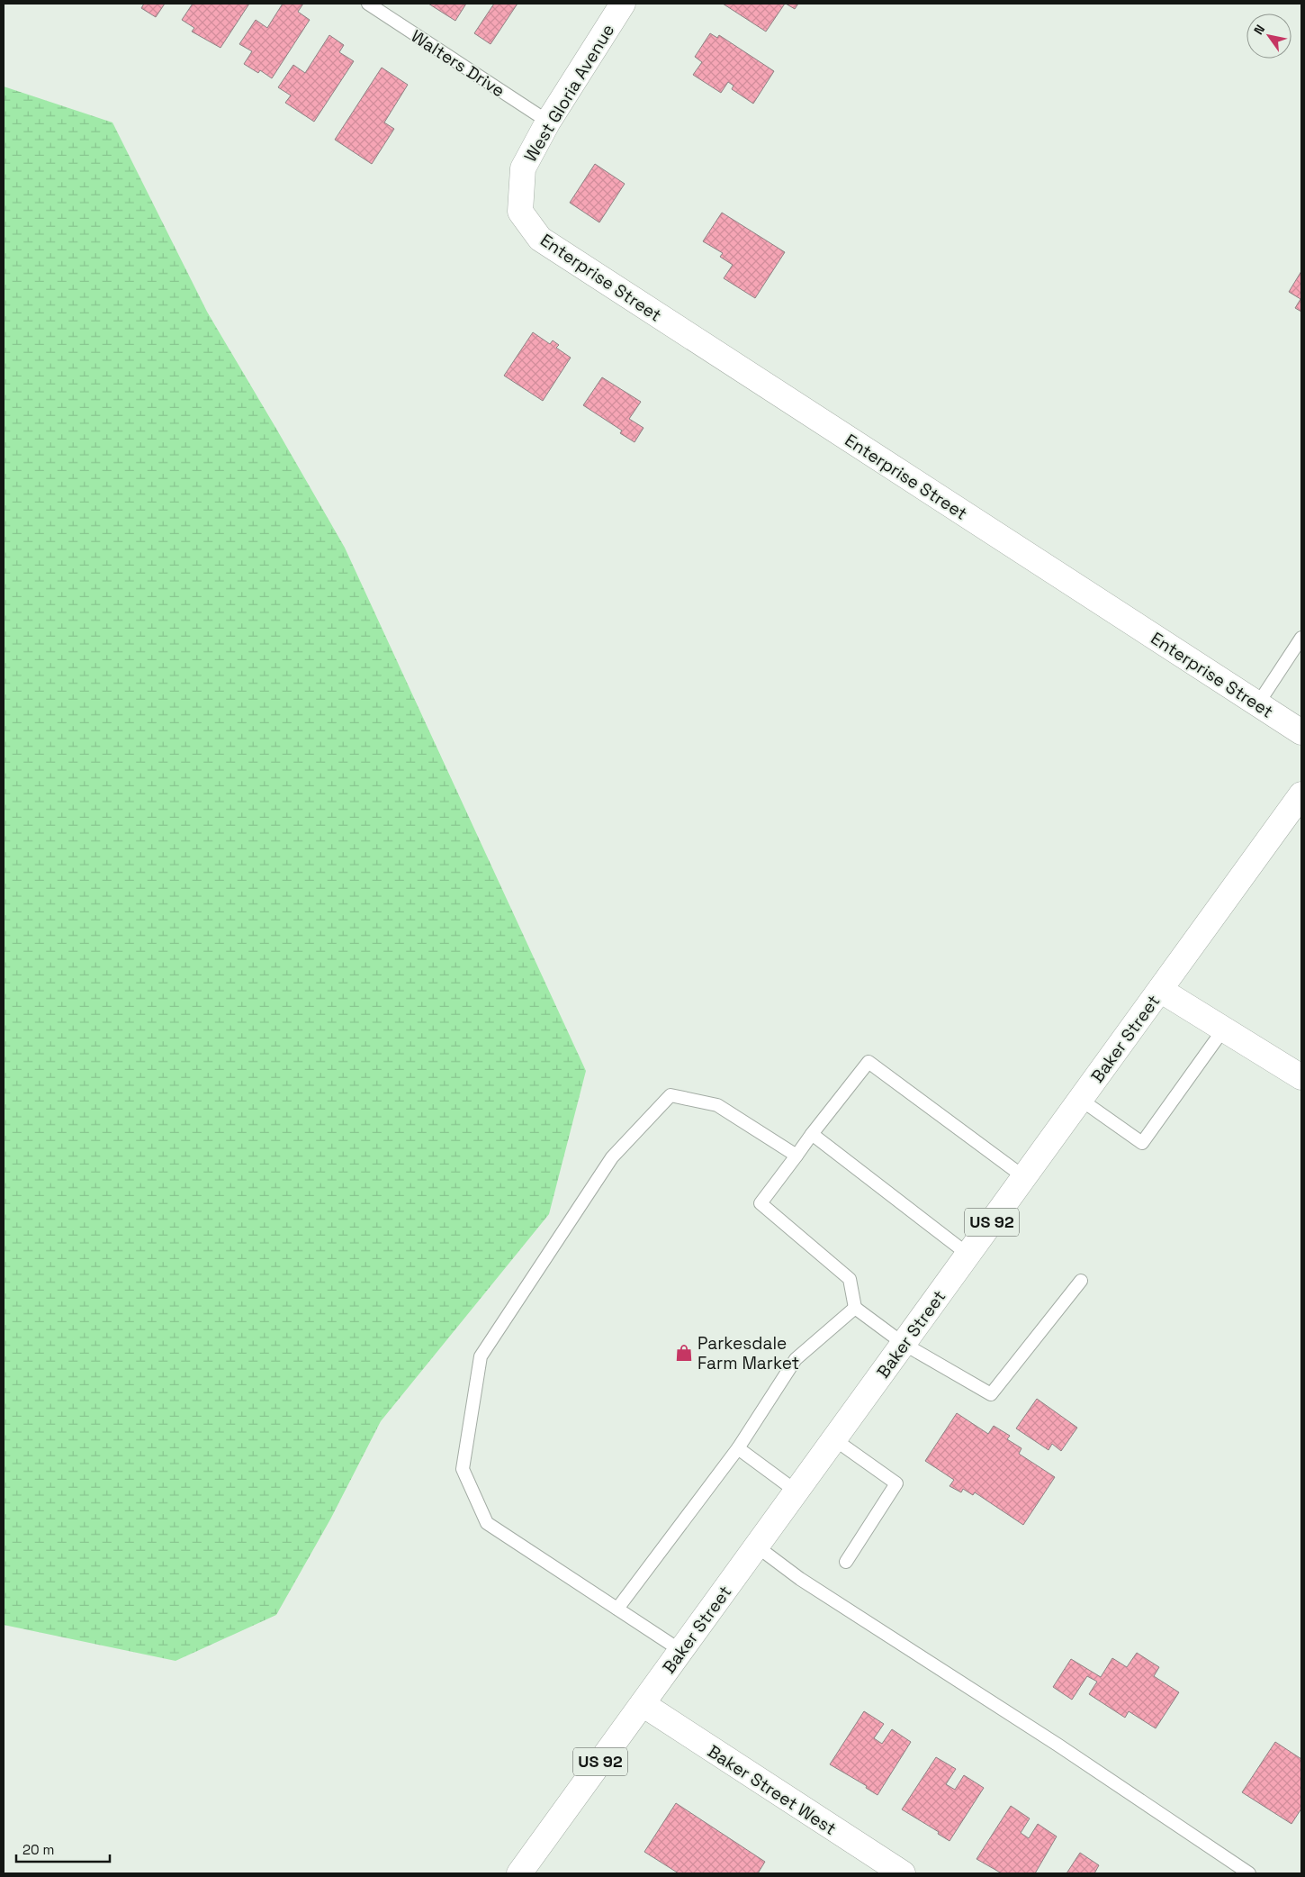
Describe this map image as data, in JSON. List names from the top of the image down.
{
  "streets": {
    "street": [
      "West Gloria Avenue",
      "Enterprise Street",
      "Baker Street",
      "US 92",
      "Baker Street West"
    ],
    "lane": ["Walters Drive"]
  },
  "crossings": [
    ["Walters Drive", "West Gloria Avenue"],
    ["West Gloria Avenue", "Enterprise Street"],
    ["Baker Street", "Baker Street West"]
  ],
  "places": {
    "shop": ["Parkesdale Farm Market"]
  },
  "scale_bar": "20 m",
  "north": "top left"
}
